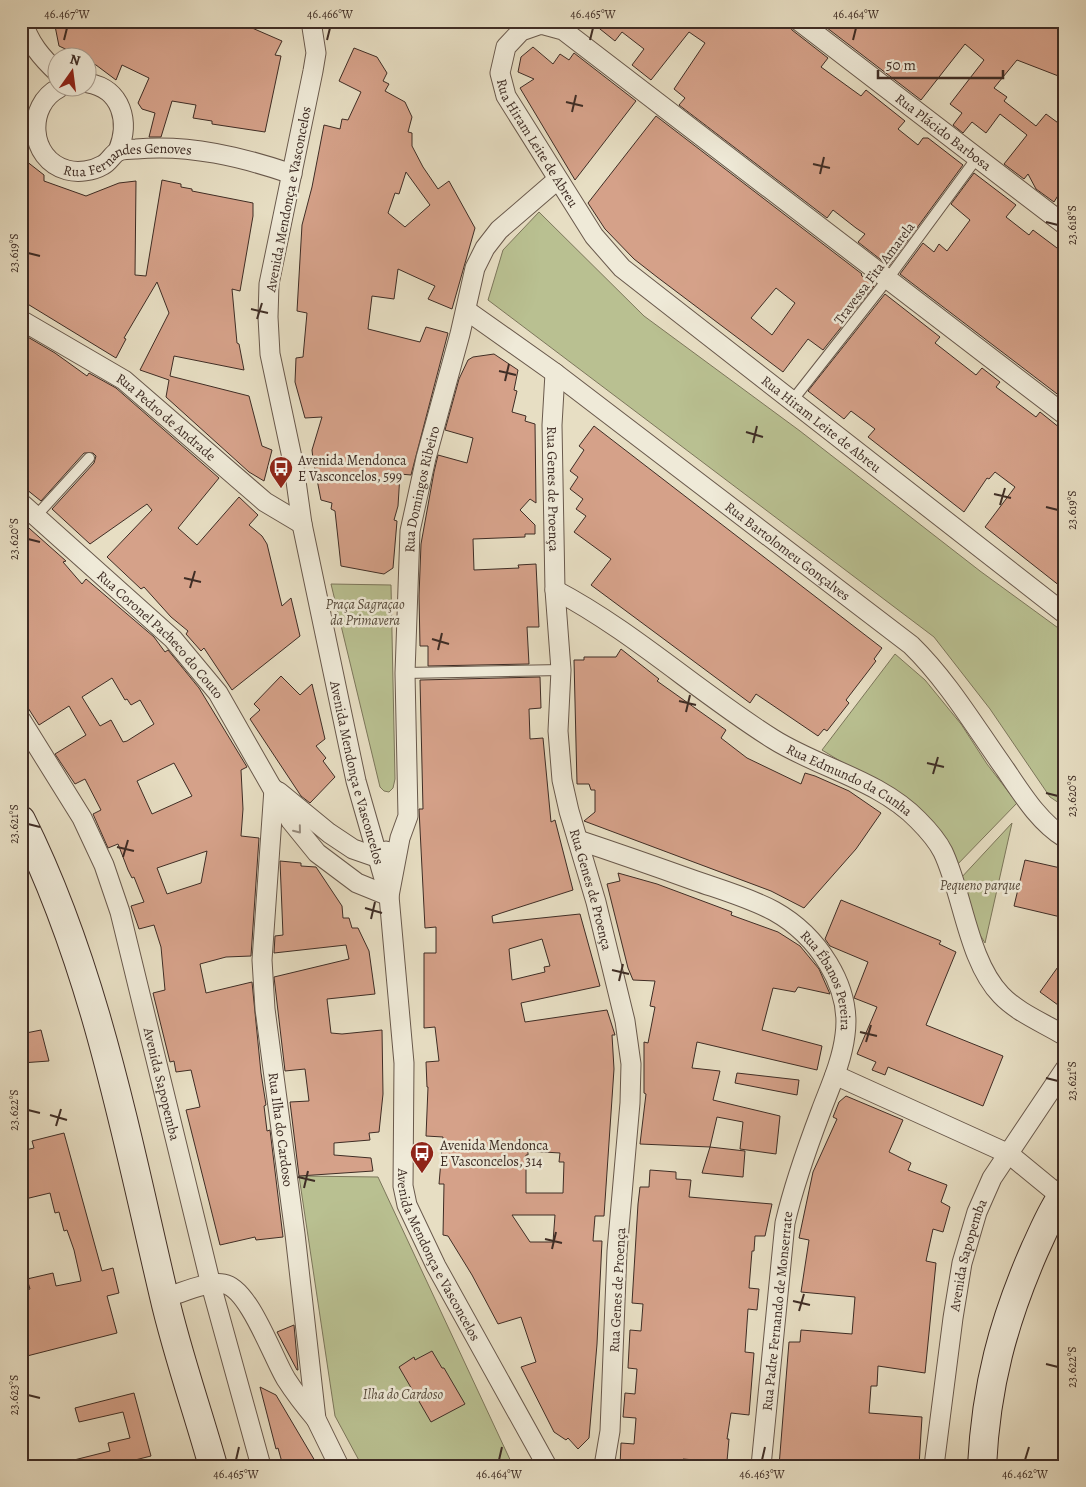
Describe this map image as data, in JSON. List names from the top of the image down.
{
  "streets": {
    "street": [
      "Rua Plácido Barbosa",
      "Rua Hiram Leite de Abreu",
      "Rua Fernandes Genoves",
      "Avenida Mendonça e Vasconcelos",
      "Rua Pedro de Andrade",
      "Rua Genes de Proença",
      "Rua Domingos Ribeiro",
      "Rua Bartolomeu Gonçalves",
      "Rua Coronel Pacheco do Couto",
      "Rua Edmundo da Cunha",
      "Rua Ébanos Pereira",
      "Avenida Sapopemba",
      "Rua Ilha do Cardoso",
      "Rua Padre Fernando de Monserrate"
    ],
    "lane": ["Travessa Fita Amarela"]
  },
  "crossings": [
    ["Rua Plácido Barbosa", "Travessa Fita Amarela"],
    ["Rua Hiram Leite de Abreu", "Travessa Fita Amarela"],
    ["Rua Hiram Leite de Abreu", "Rua Domingos Ribeiro"],
    ["Rua Fernandes Genoves", "Avenida Mendonça e Vasconcelos"],
    ["Avenida Mendonça e Vasconcelos", "Rua Pedro de Andrade"],
    ["Avenida Mendonça e Vasconcelos", "Rua Domingos Ribeiro"],
    ["Avenida Mendonça e Vasconcelos", "Rua Coronel Pacheco do Couto"],
    ["Rua Genes de Proença", "Rua Bartolomeu Gonçalves"],
    ["Rua Genes de Proença", "Rua Edmundo da Cunha"],
    ["Rua Genes de Proença", "Rua Ébanos Pereira"],
    ["Rua Domingos Ribeiro", "Rua Bartolomeu Gonçalves"],
    ["Rua Domingos Ribeiro", "Rua Coronel Pacheco do Couto"],
    ["Rua Coronel Pacheco do Couto", "Rua Ilha do Cardoso"],
    ["Rua Ébanos Pereira", "Rua Padre Fernando de Monserrate"]
  ],
  "parks": ["Praça Sagraçao da Primavera", "Pequeno parque", "Ilha do Cardoso"],
  "places": {
    "bus stop": ["Avenida Mendonca E Vasconcelos, 599", "Avenida Mendonca E Vasconcelos, 314"]
  },
  "scale_bar": "50 m",
  "north": "top",
  "coordinates": [
    "46.467°W",
    "46.466°W",
    "46.465°W",
    "46.464°W",
    "23.618°S",
    "23.619°S",
    "23.620°S",
    "23.621°S",
    "23.622°S",
    "23.623°S",
    "46.463°W",
    "46.462°W"
  ]
}
